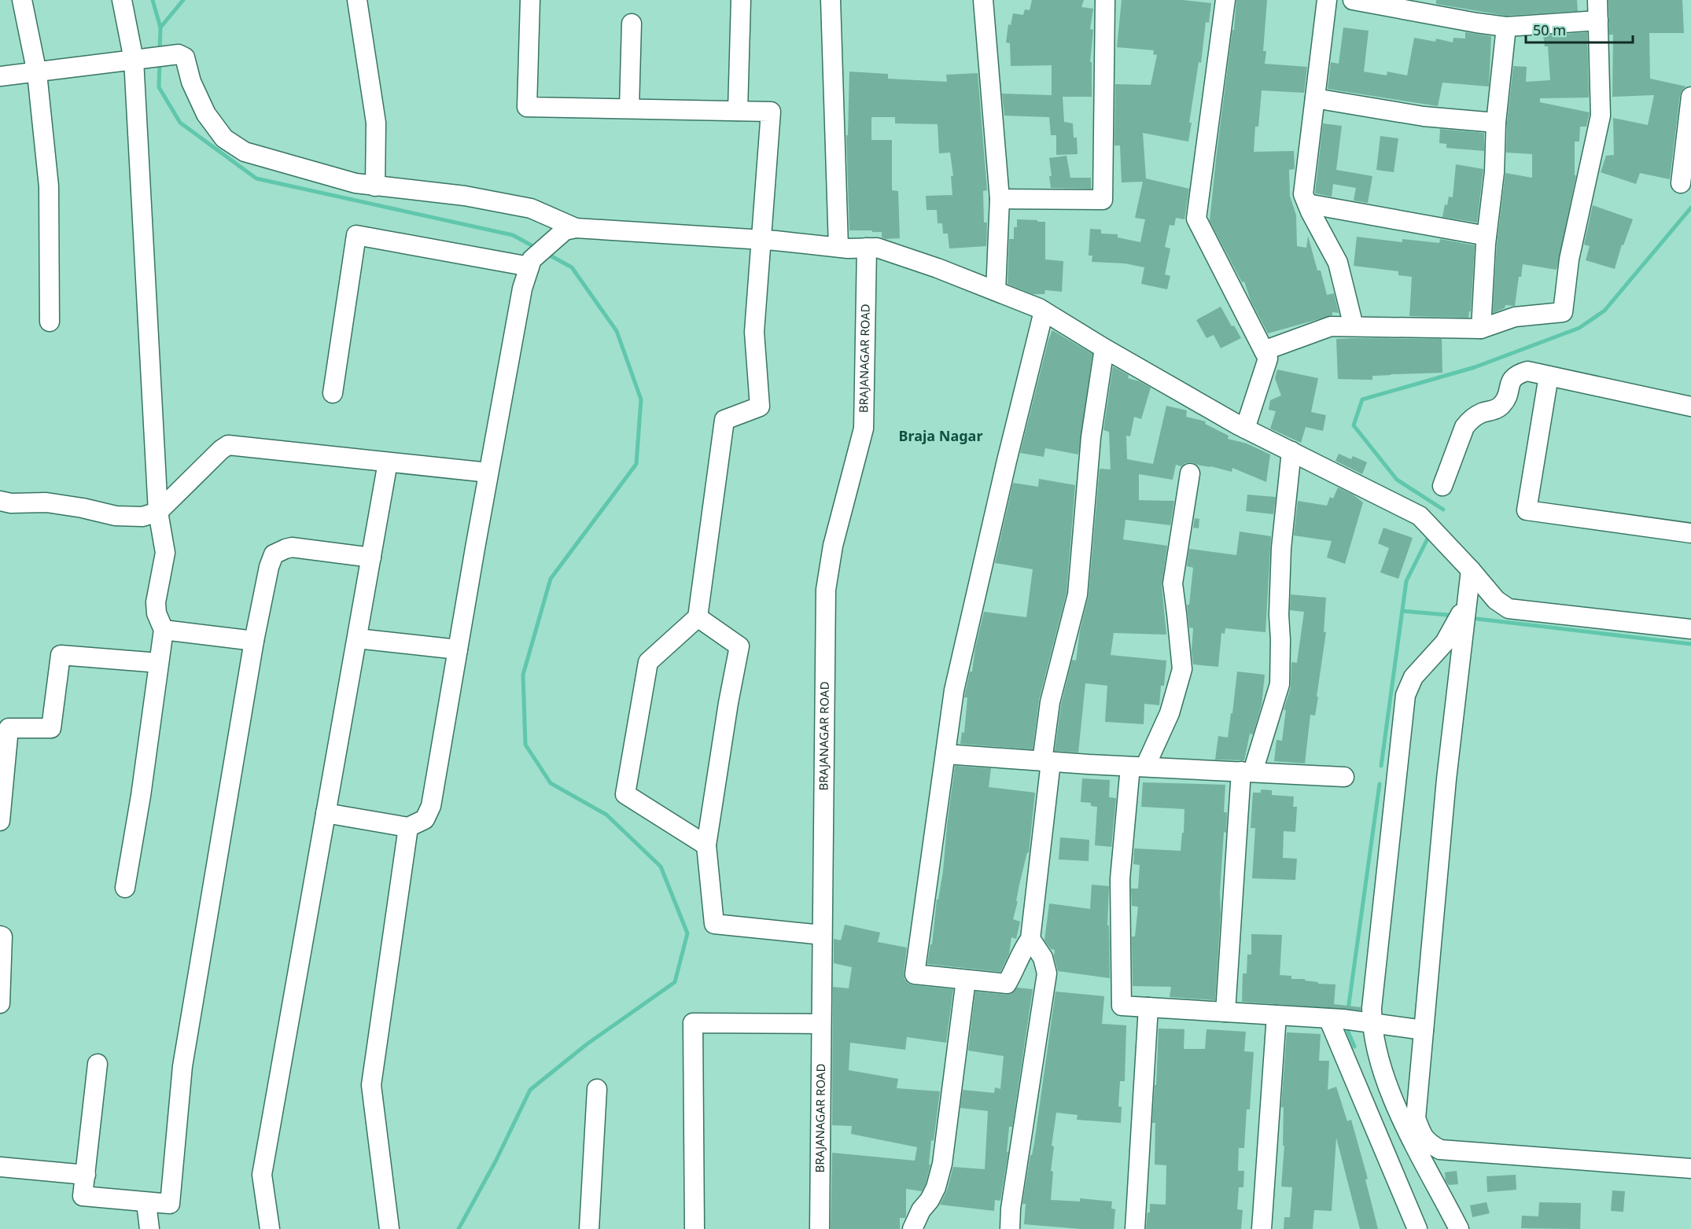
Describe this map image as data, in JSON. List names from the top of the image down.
{
  "streets": {
    "street": ["BRAJANAGAR ROAD"]
  },
  "districts": ["Braja Nagar"],
  "scale_bar": "50 m"
}
